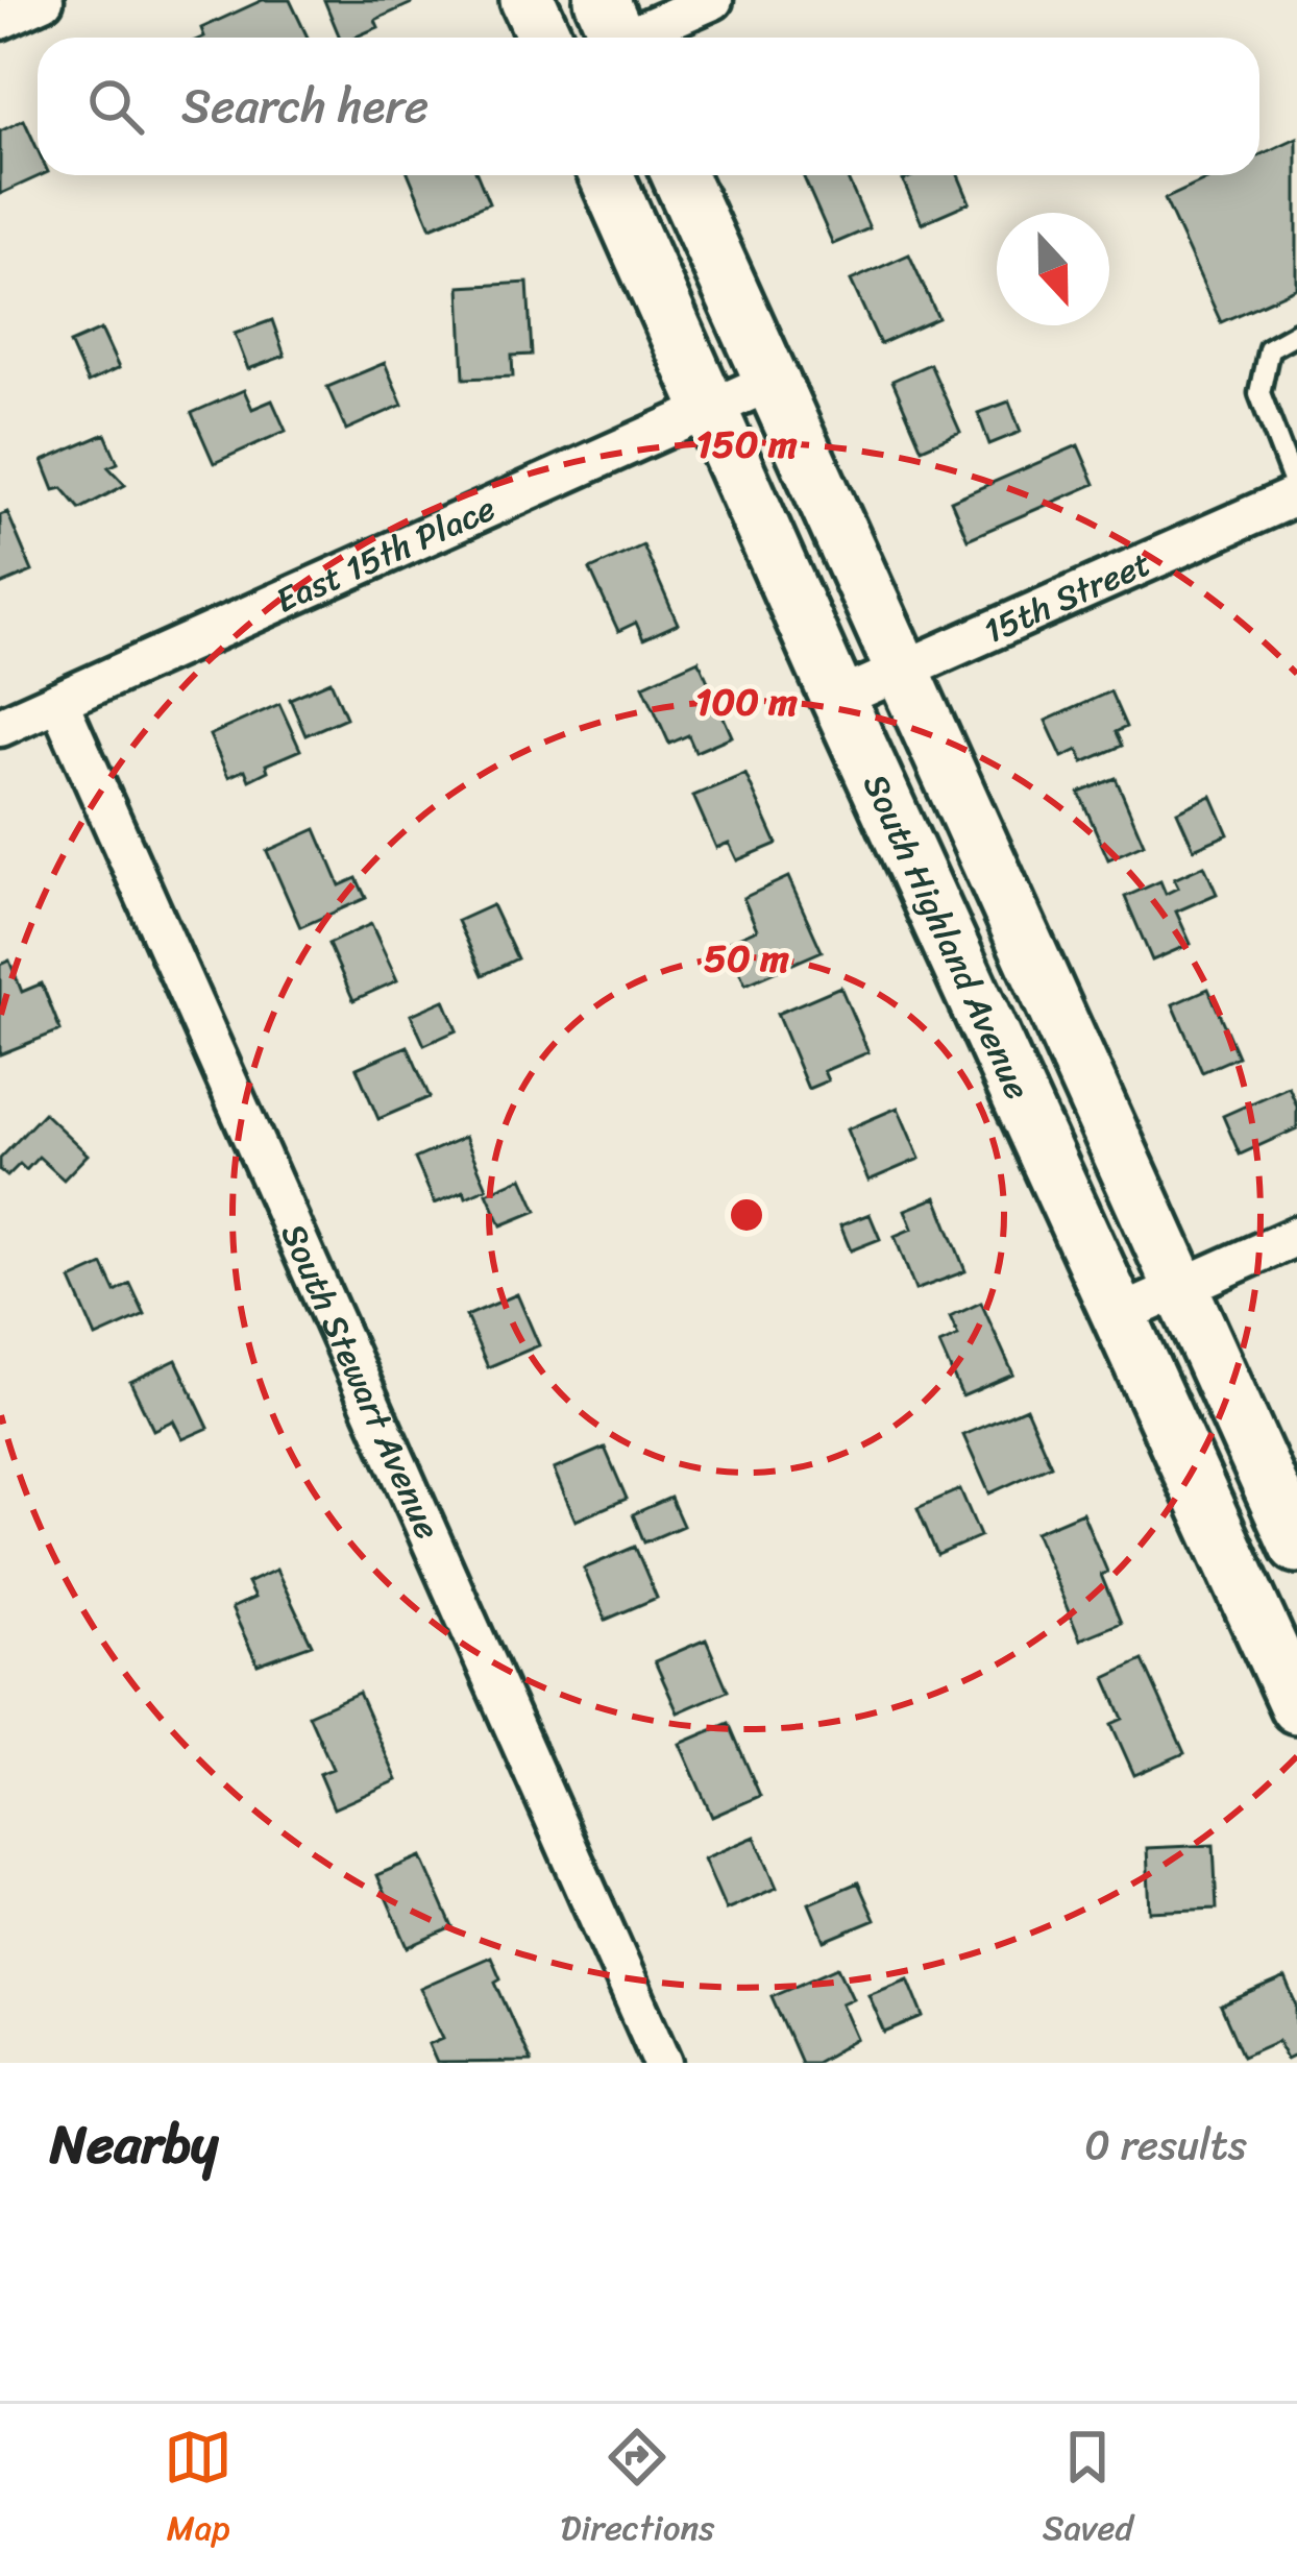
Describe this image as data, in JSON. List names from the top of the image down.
{
  "streets": {
    "main road": ["South Highland Avenue"],
    "street": ["East 15th Place", "15th Street", "South Stewart Avenue"]
  },
  "crossings": [
    ["East 15th Place", "South Highland Avenue"],
    ["East 15th Place", "South Stewart Avenue"],
    ["15th Street", "South Highland Avenue"]
  ],
  "north": "bottom",
  "page": {
    "search": "Search here",
    "heading": ["Nearby", "0 results"],
    "nav": ["Map", "Directions", "Saved"]
  },
  "rings": ["150 m", "100 m", "50 m"]
}
